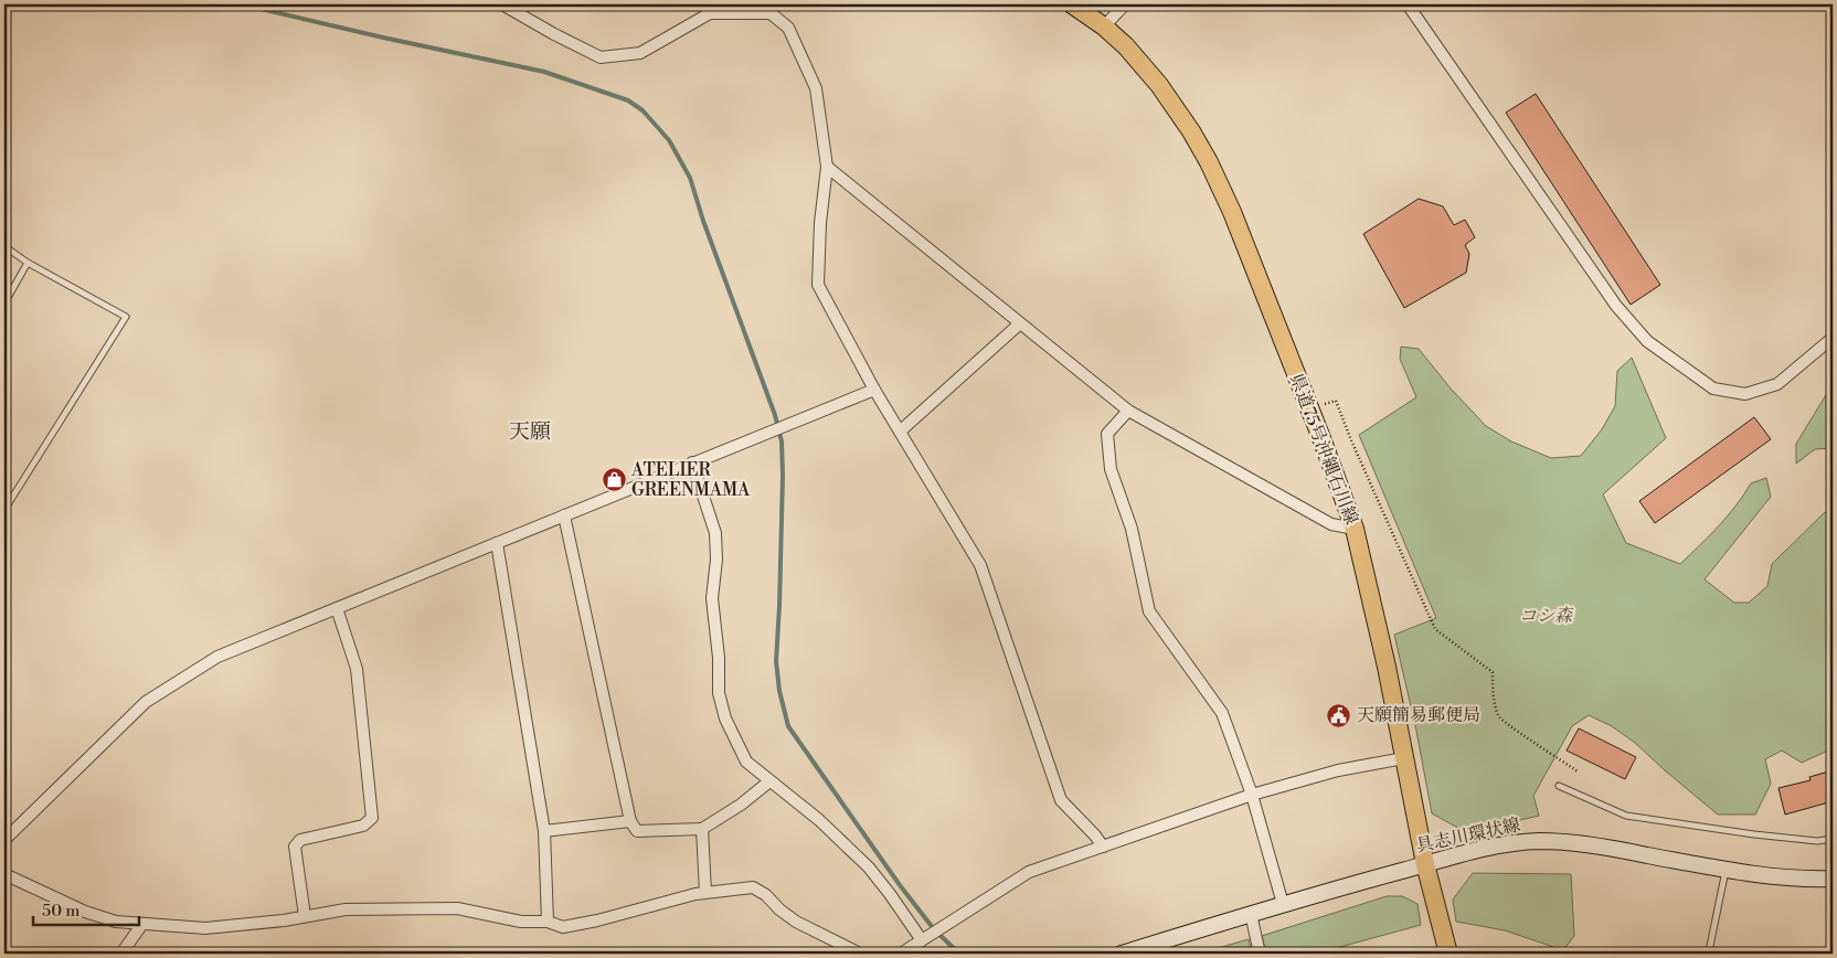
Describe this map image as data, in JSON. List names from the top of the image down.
{
  "streets": {
    "main road": ["県道75号沖縄石川線", "具志川環状線"]
  },
  "crossings": [
    ["県道75号沖縄石川線", "具志川環状線"]
  ],
  "districts": ["天願"],
  "parks": ["コシ森"],
  "places": {
    "shop": ["ATELIER GREENMAMA"],
    "public building": ["天願簡易郵便局"]
  },
  "scale_bar": "50 m"
}
